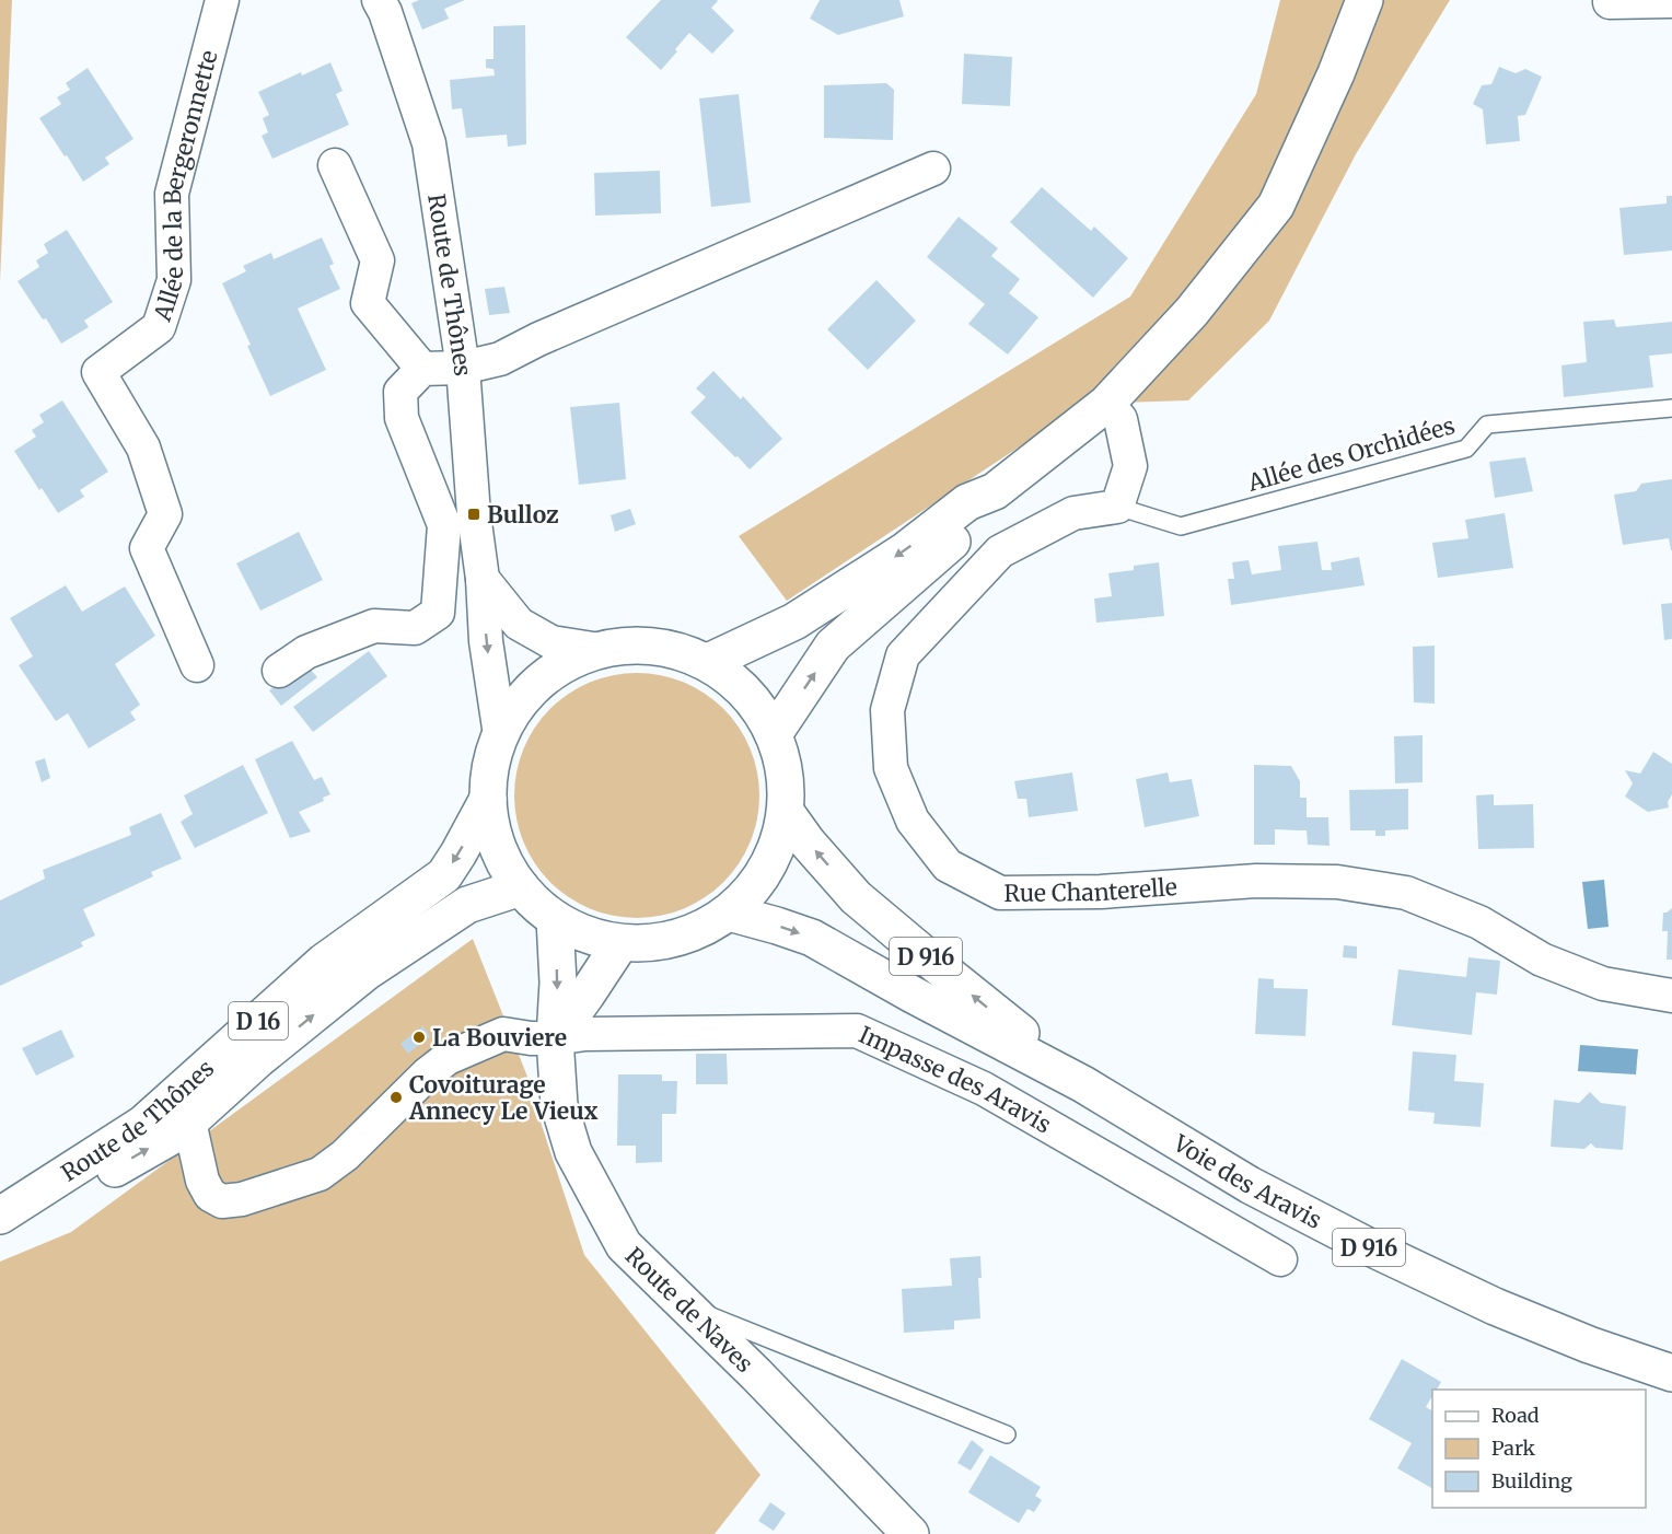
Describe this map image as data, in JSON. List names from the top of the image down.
{
  "streets": {
    "main road": [
      "Route de Thônes",
      "D 916",
      "D 16",
      "Voie des Aravis",
      "Route de Naves"
    ],
    "street": ["Allée de la Bergeronnette", "Rue Chanterelle", "Impasse des Aravis"],
    "lane": ["Allée des Orchidées"]
  },
  "crossings": [
    ["Route de Thônes", "Impasse des Aravis"],
    ["Allée des Orchidées", "Rue Chanterelle"],
    ["Impasse des Aravis", "Route de Naves"]
  ],
  "places": {
    "transit": ["Bulloz"],
    "other": ["La Bouviere", "Covoiturage Annecy Le Vieux"]
  },
  "legend": ["Road", "Park", "Building"]
}
